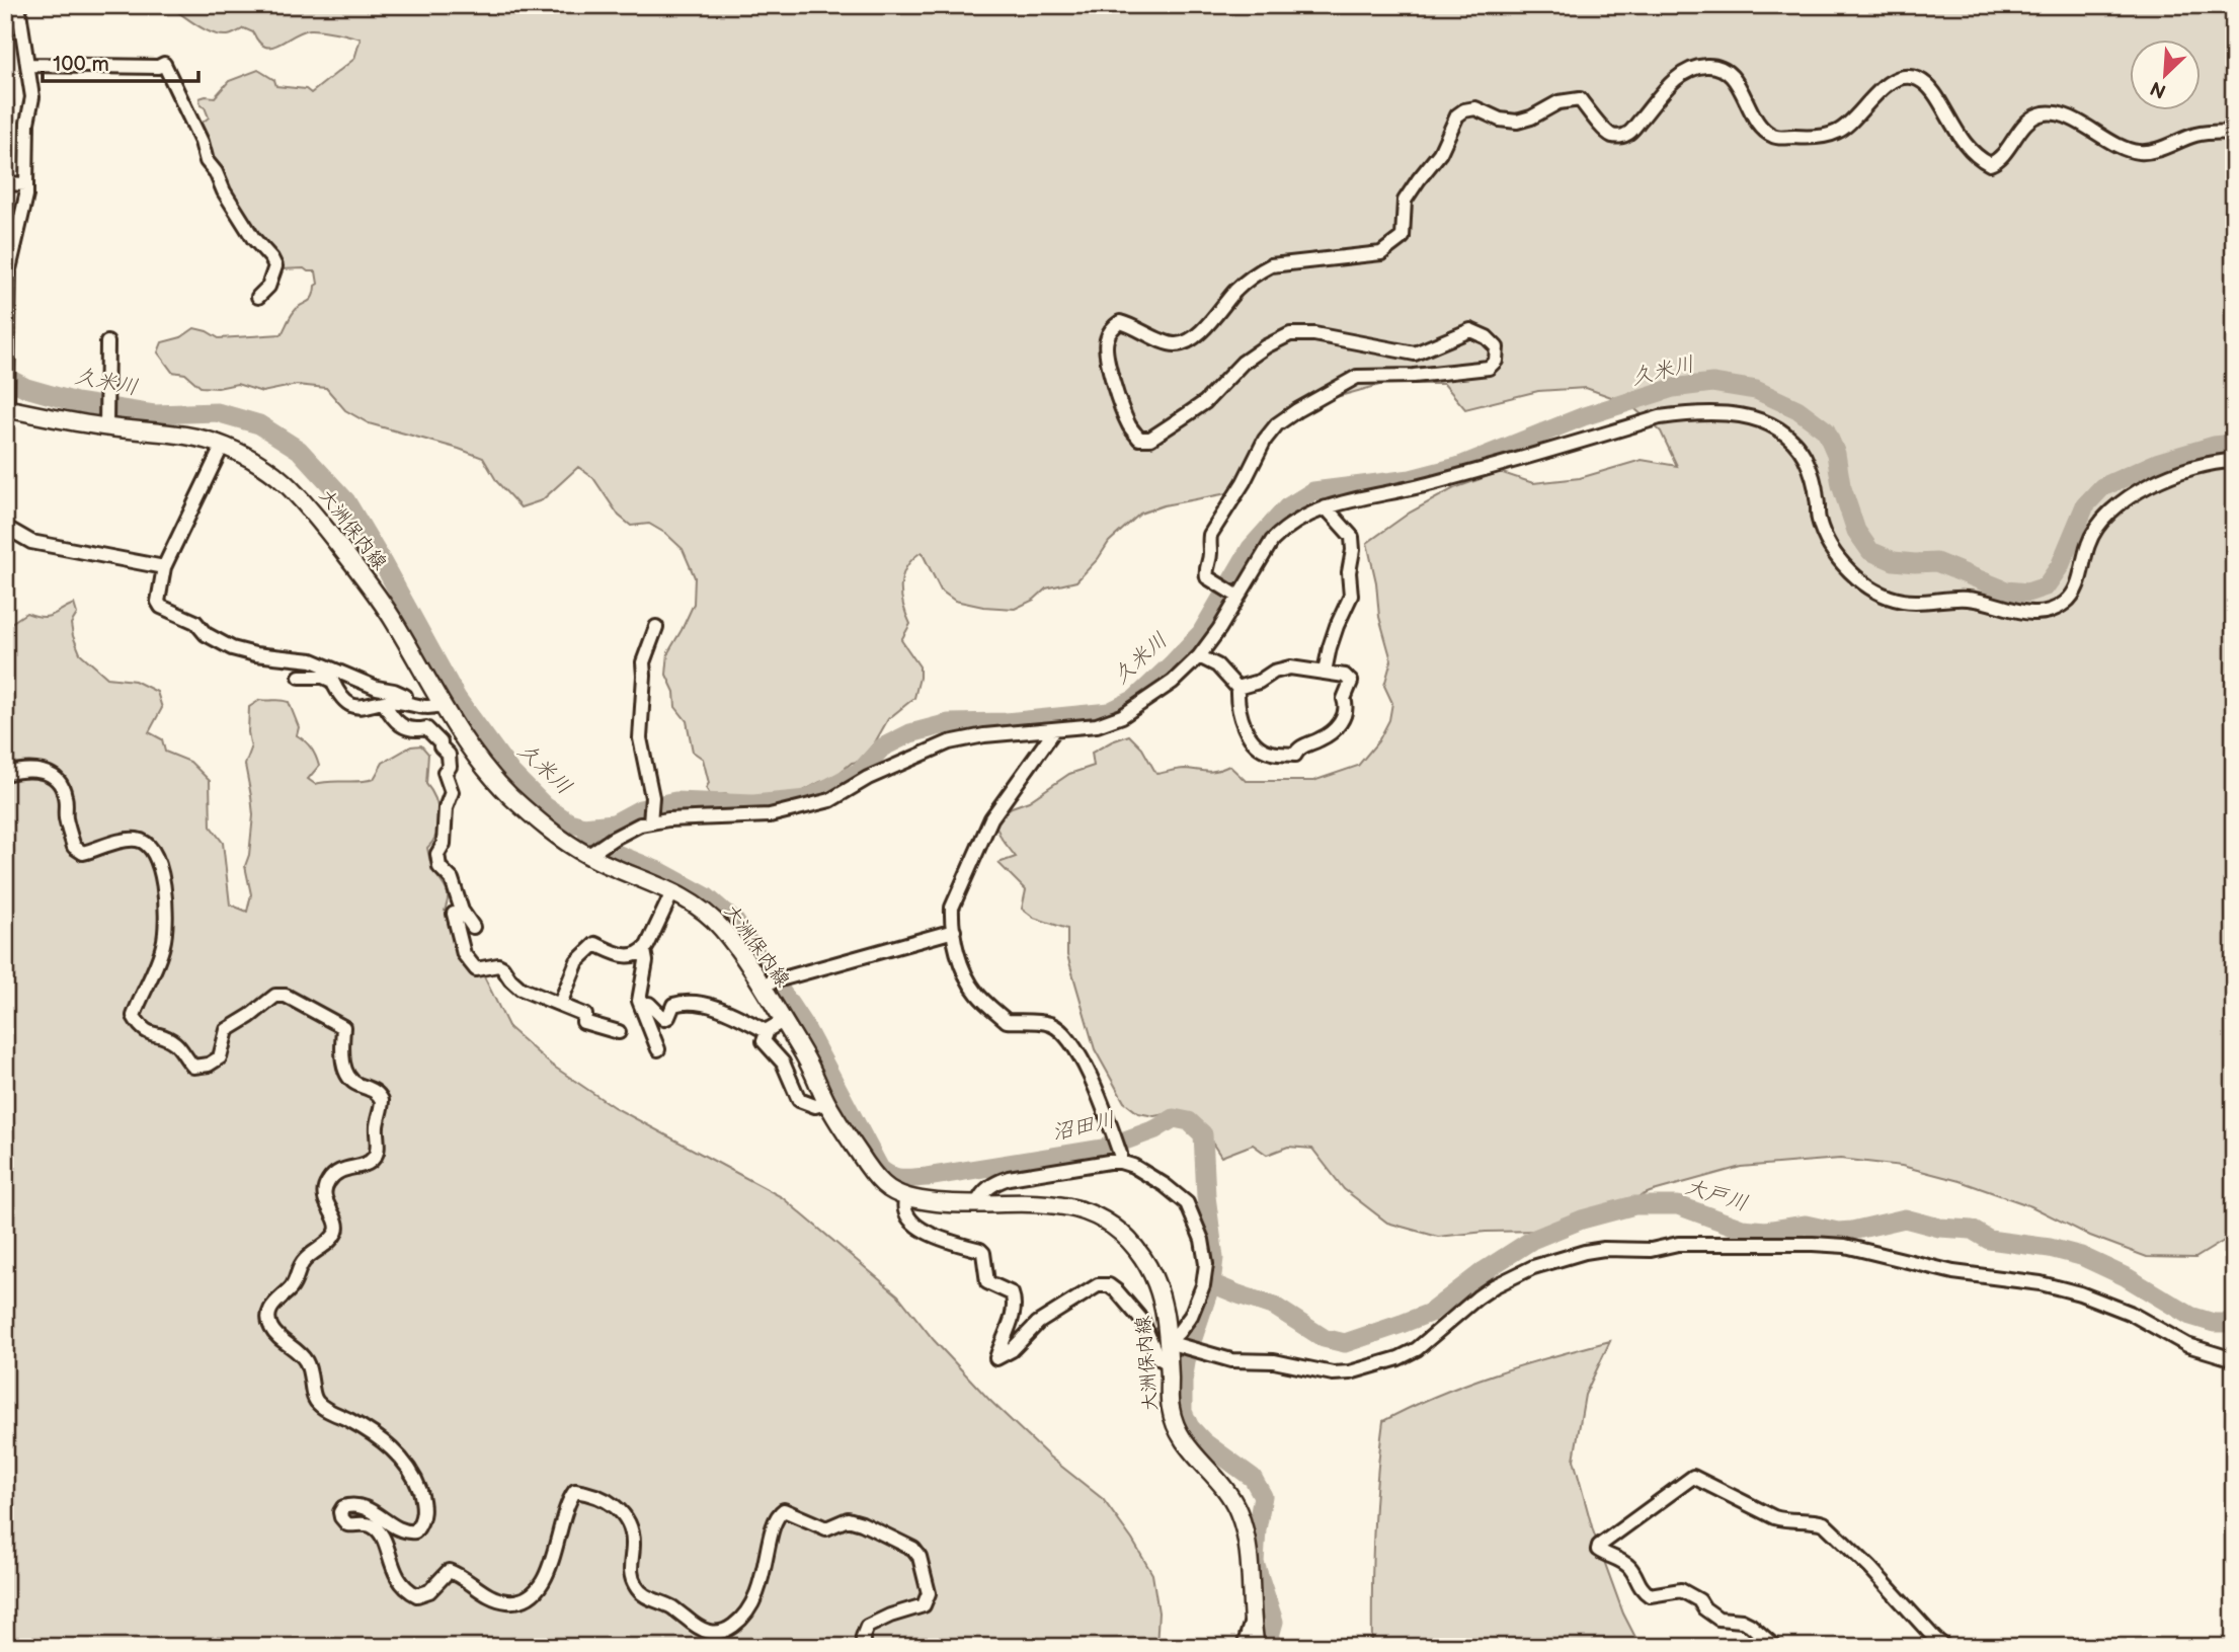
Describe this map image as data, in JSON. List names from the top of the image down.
{
  "streets": {
    "main road": ["大洲保内線"]
  },
  "water": ["久米川", "沼田川", "大戸川"],
  "scale_bar": "100 m",
  "north": "bottom left"
}
